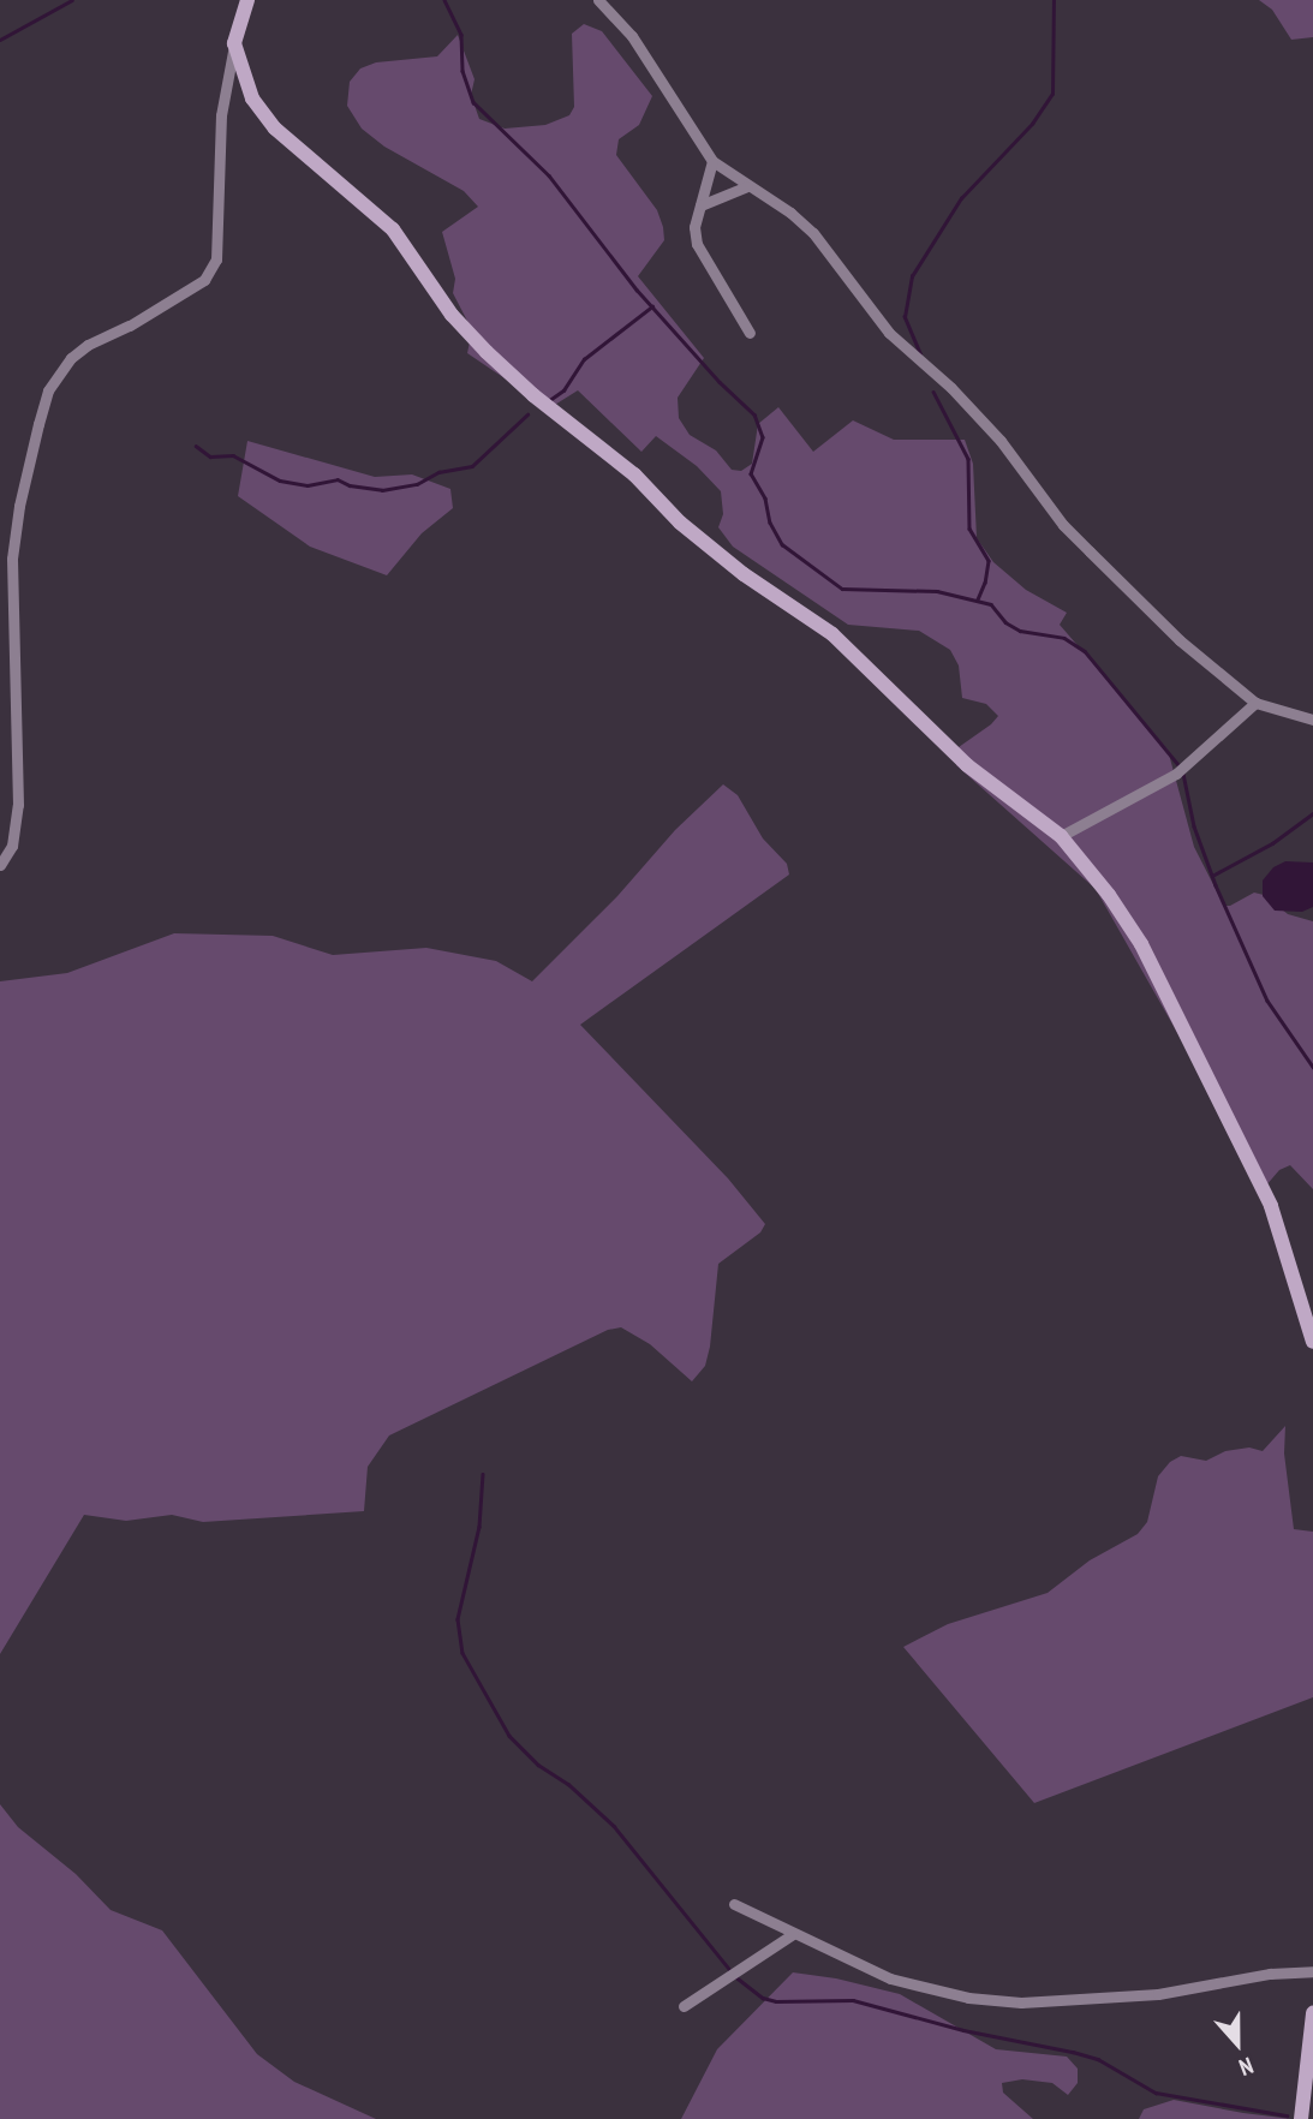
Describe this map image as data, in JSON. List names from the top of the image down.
{
  "north": "bottom"
}
